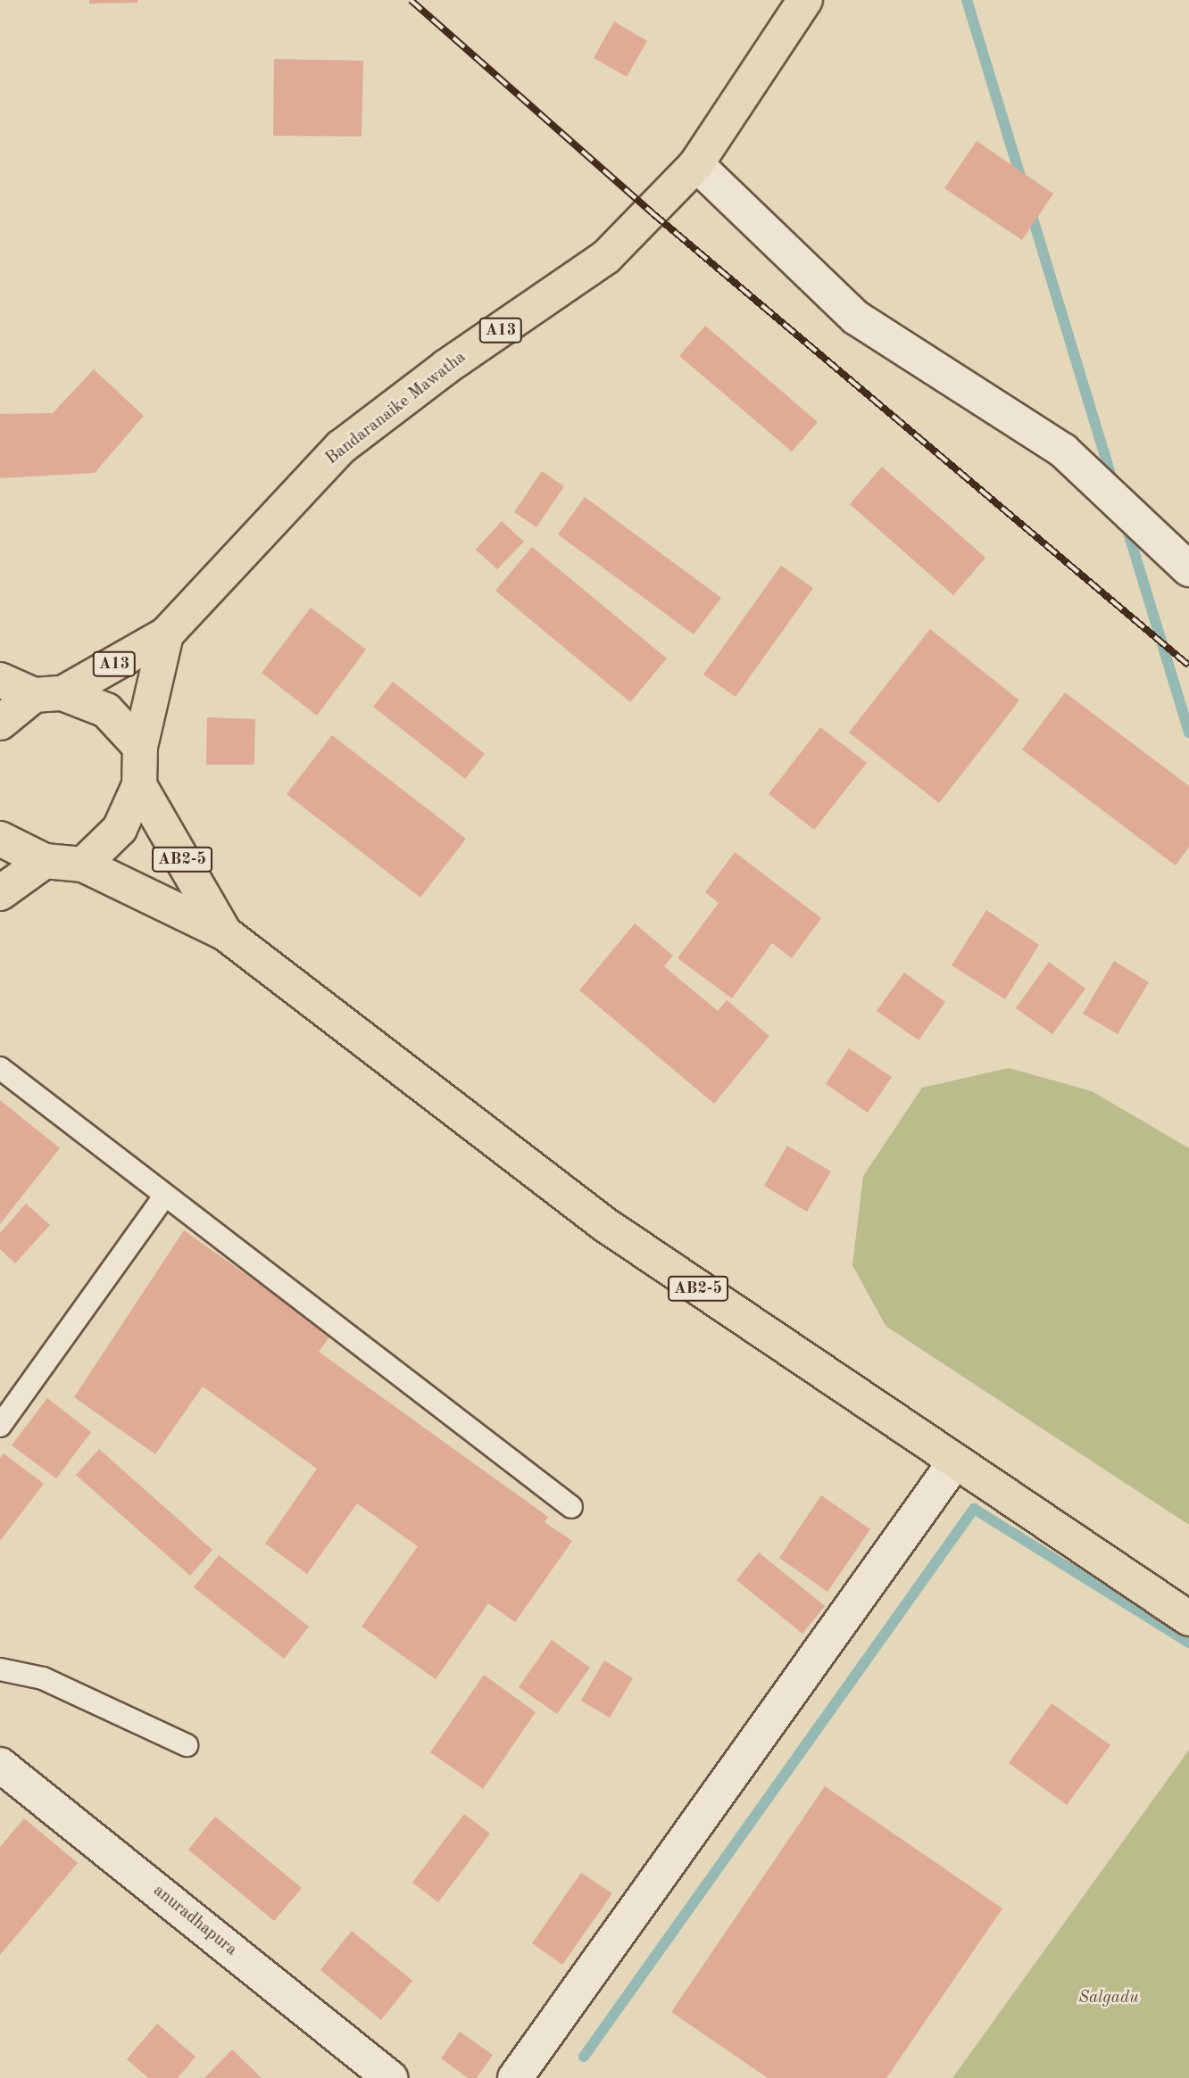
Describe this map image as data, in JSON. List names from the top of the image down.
{
  "streets": {
    "main road": ["A13", "Bandaranaike Mawatha", "AB2-5"],
    "street": ["anuradhapura"]
  },
  "crossings": [
    ["Bandaranaike Mawatha", "AB2-5"]
  ],
  "parks": ["Salgadu"]
}
